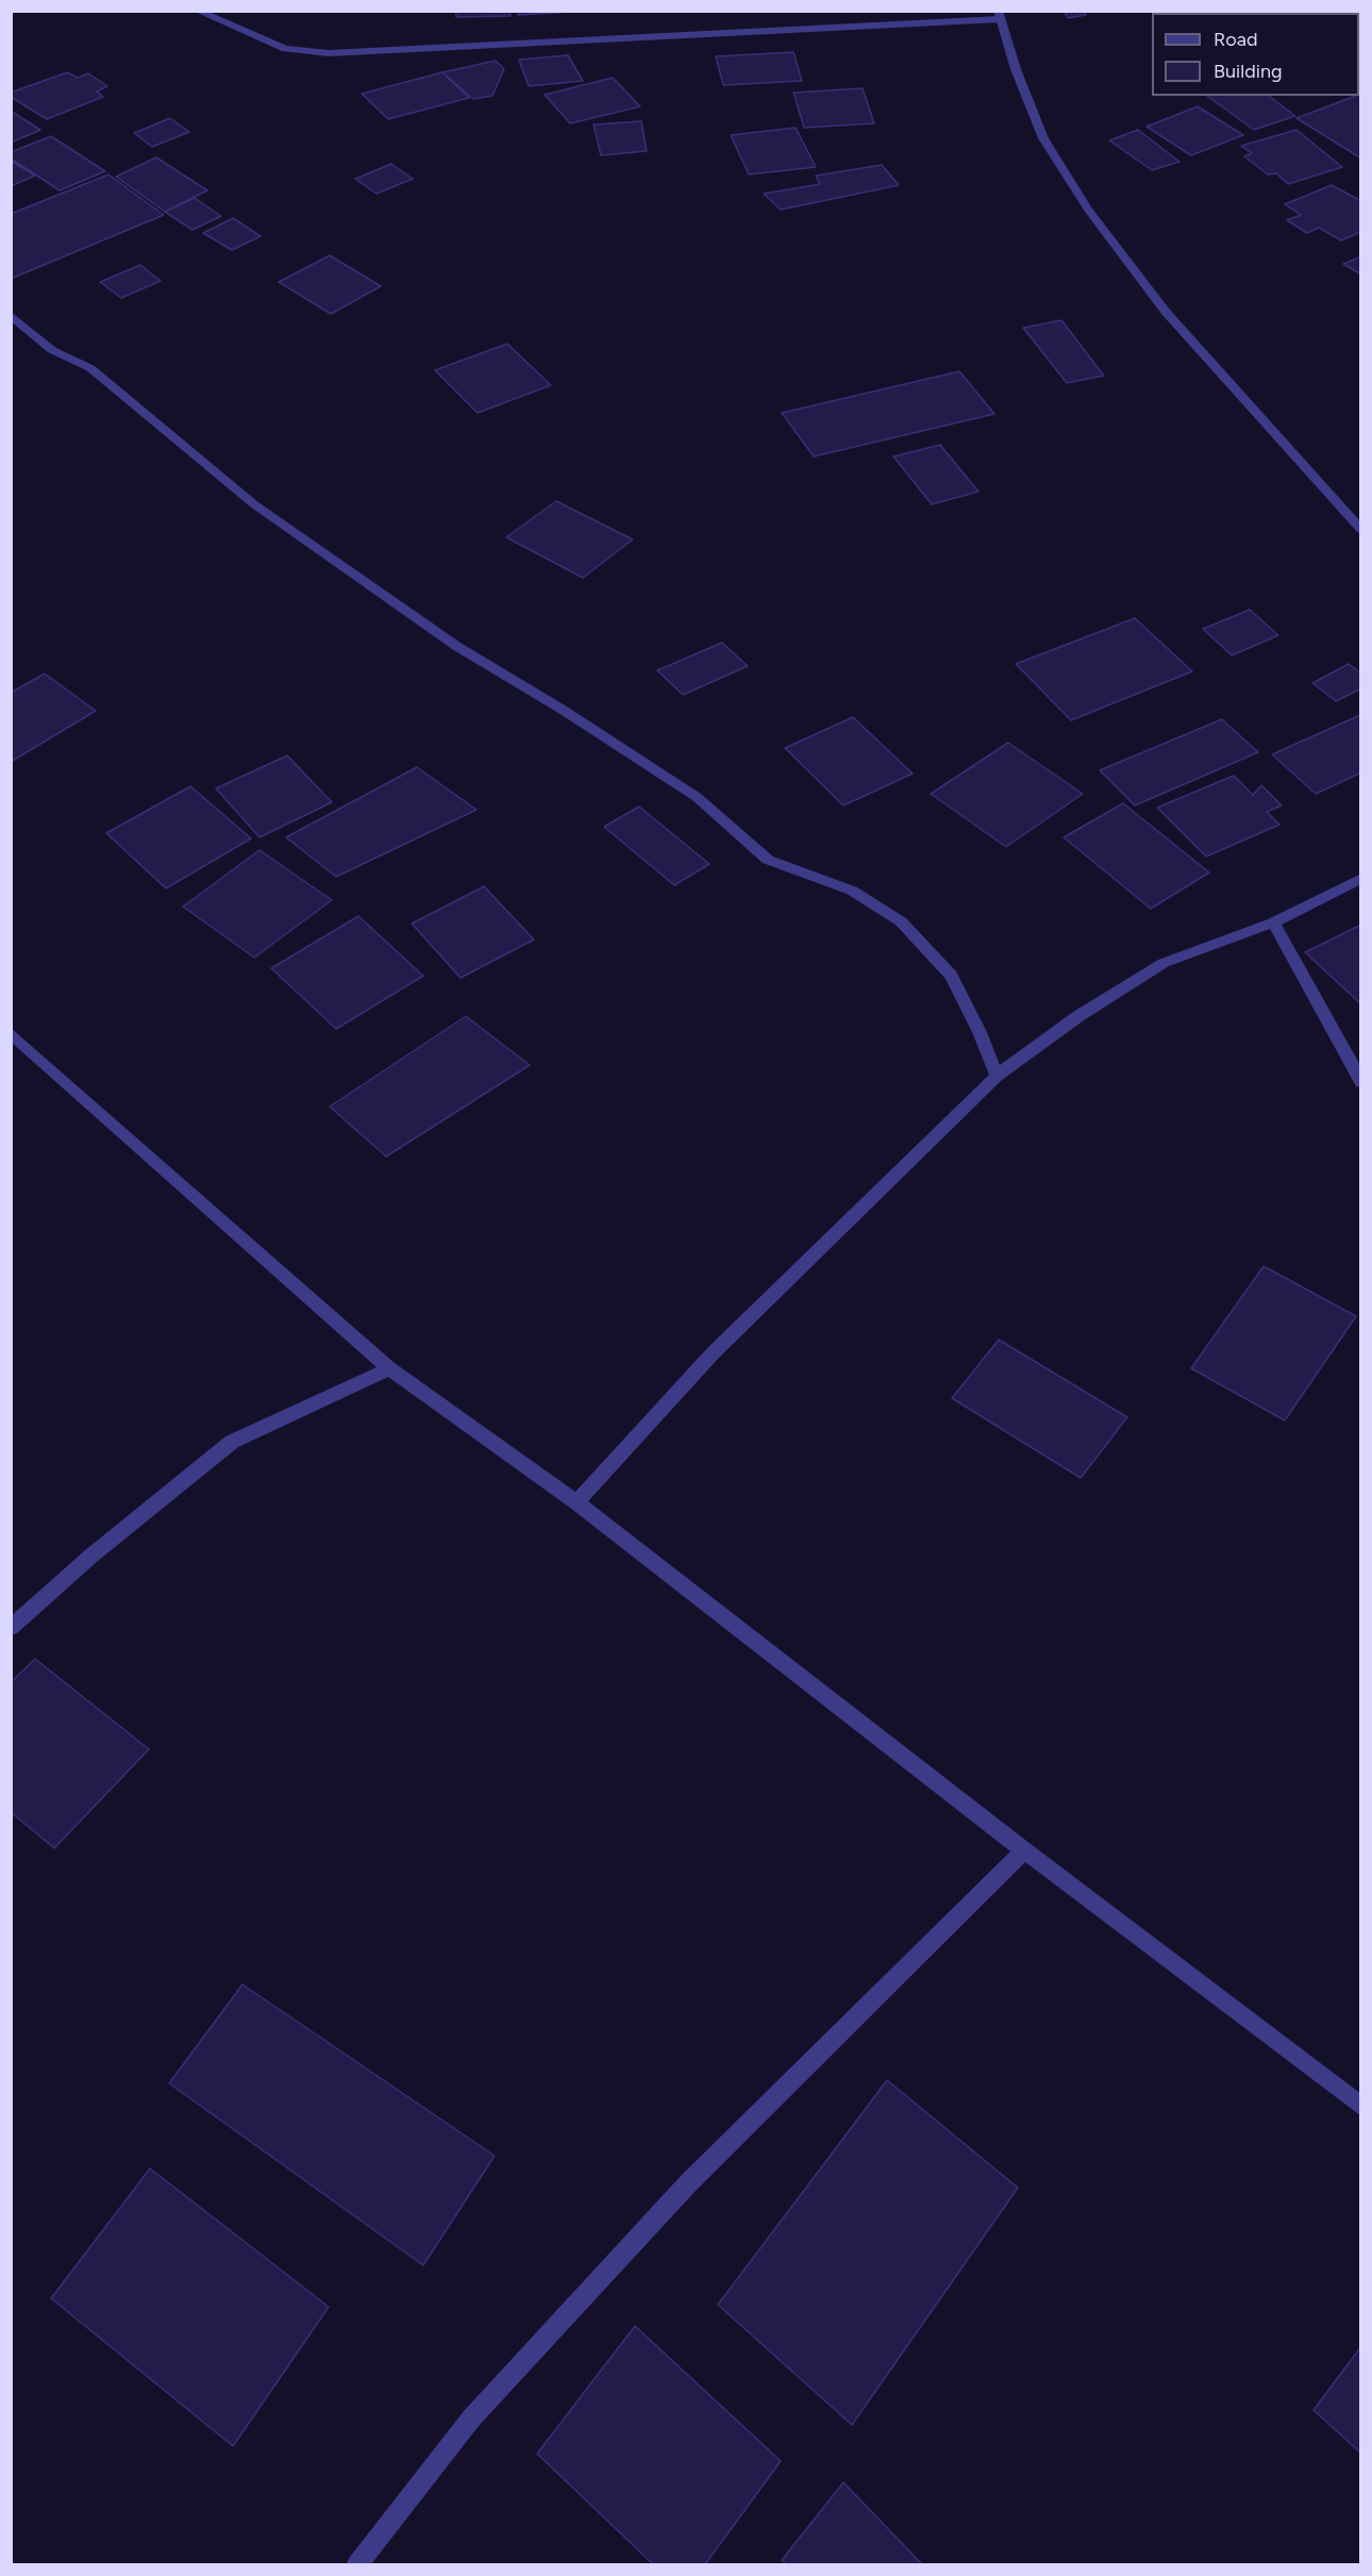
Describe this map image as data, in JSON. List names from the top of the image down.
{
  "legend": ["Road", "Building"]
}
